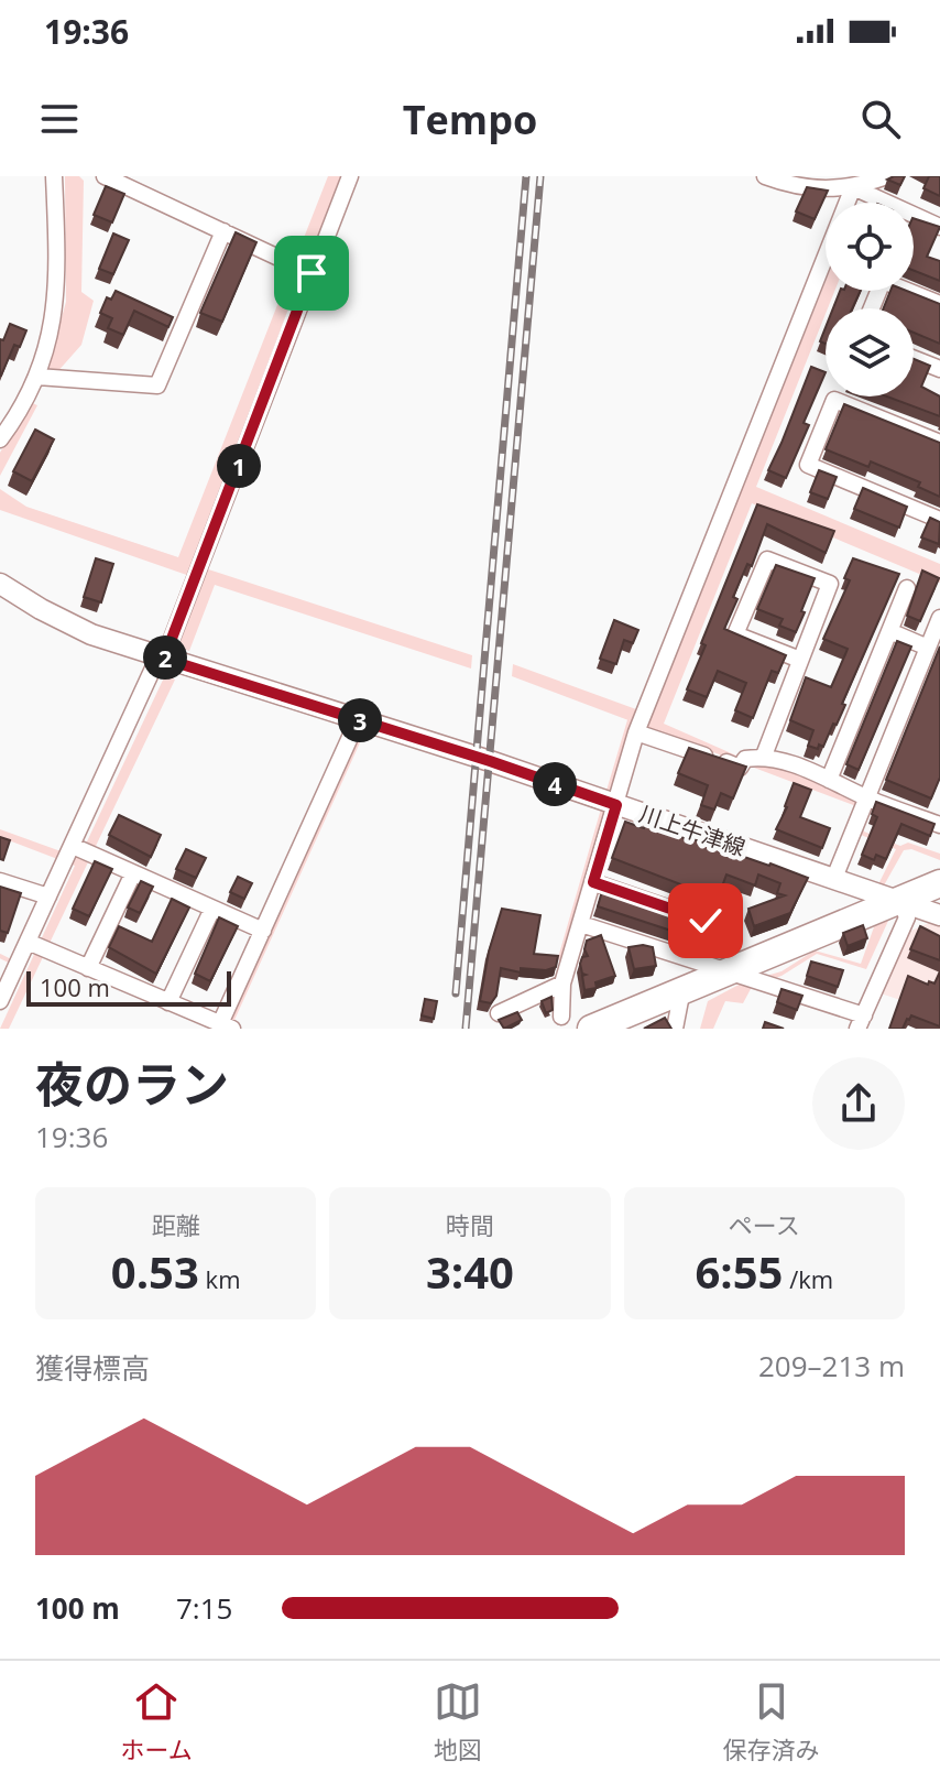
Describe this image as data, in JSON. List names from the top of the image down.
{
  "streets": {
    "main road": ["川上牛津線"]
  },
  "scale_bar": "100 m",
  "page": {
    "status": "19:36",
    "header": "Tempo",
    "pins": [
      "1",
      "2",
      "3",
      "4"
    ],
    "scale": "100 m",
    "heading": ["夜のラン", "19:36"],
    "stats": [
      ["距離", "0.53 km"],
      ["時間", "3:40"],
      ["ペース", "6:55 /km"]
    ],
    "chart": ["獲得標高", "209–213 m"],
    "list": [
      {
        "name": "100 m",
        "note": "7:15"
      }
    ],
    "tabs": ["ホーム", "地図", "保存済み"]
  }
}
